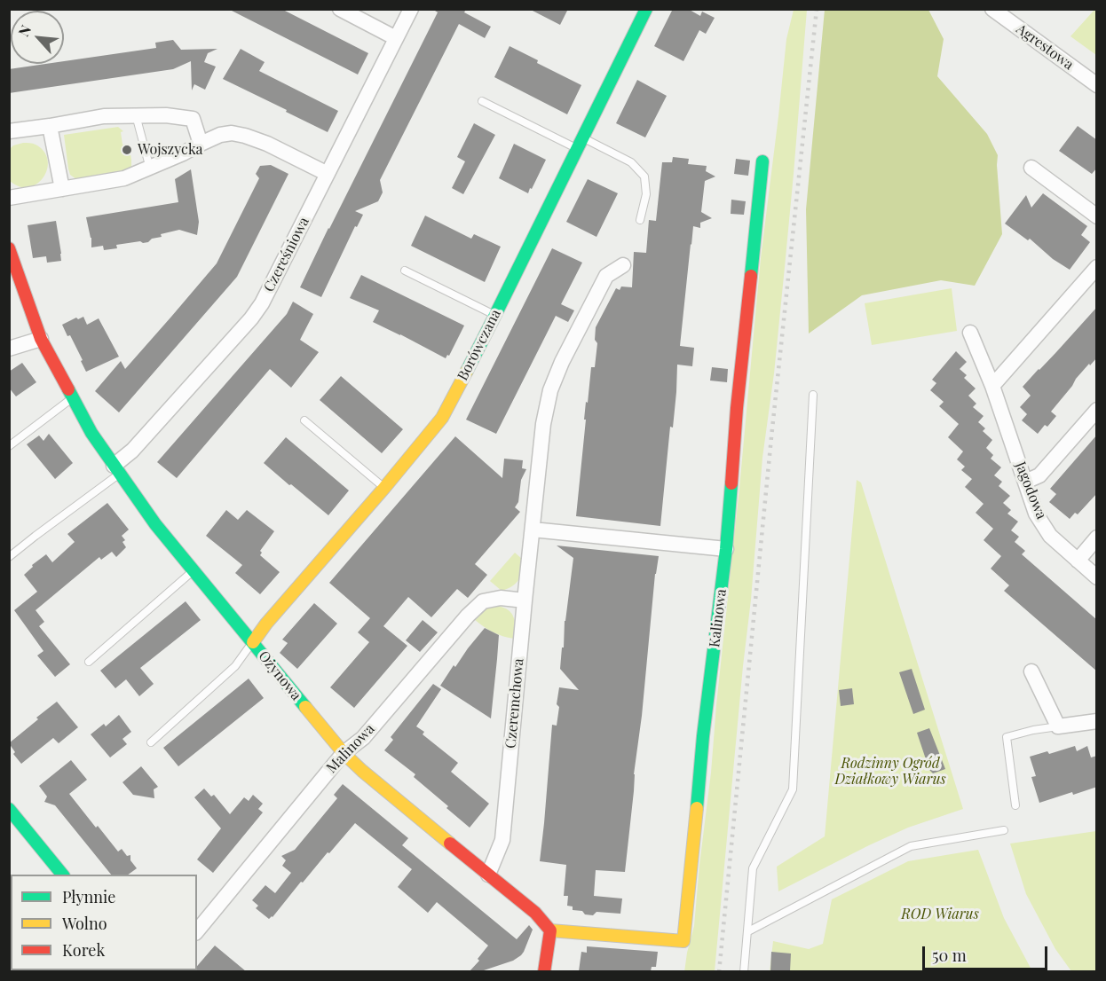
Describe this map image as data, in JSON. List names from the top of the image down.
{
  "streets": {
    "street": [
      "Agrestowa",
      "Czereśniowa",
      "Borówczana",
      "Jagodowa",
      "Kalinowa",
      "Ożynowa",
      "Czeremchowa",
      "Malinowa"
    ]
  },
  "crossings": [
    ["Czereśniowa", "Ożynowa"],
    ["Borówczana", "Ożynowa"],
    ["Kalinowa", "Ożynowa"],
    ["Ożynowa", "Czeremchowa"],
    ["Ożynowa", "Malinowa"],
    ["Czeremchowa", "Malinowa"]
  ],
  "parks": ["Rodzinny Ogród Działkowy Wiarus", "ROD Wiarus"],
  "places": ["Wojszycka"],
  "legend": ["Płynnie", "Wolno", "Korek"],
  "scale_bar": "50 m",
  "north": "top left"
}
